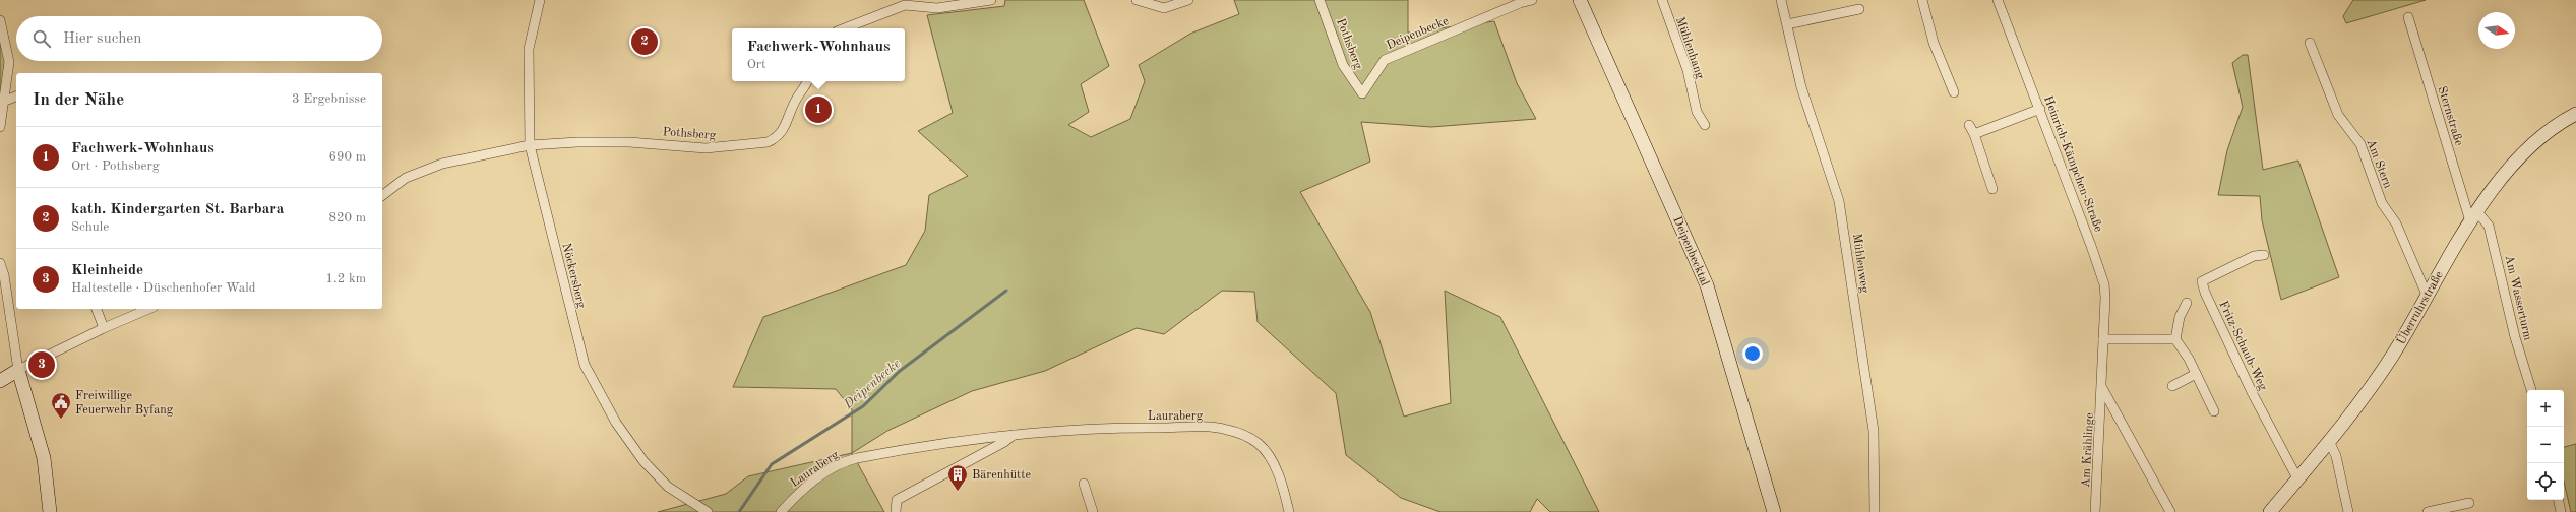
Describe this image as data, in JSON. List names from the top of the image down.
{
  "streets": {
    "main road": ["Deipenbecktal", "Überruhrstraße"],
    "street": [
      "Deipenbecke",
      "Pothsberg",
      "Mühlenhang",
      "Sternstraße",
      "Heinrich-Kämpchen-Straße",
      "Am Stern",
      "Mühlenweg",
      "Nöckersberg",
      "Am Wasserturm",
      "Fritz-Schaub-Weg",
      "Lauraberg",
      "Am Krählinge"
    ]
  },
  "crossings": [
    ["Deipenbecke", "Pothsberg"],
    ["Pothsberg", "Nöckersberg"],
    ["Sternstraße", "Am Wasserturm"],
    ["Sternstraße", "Überruhrstraße"],
    ["Heinrich-Kämpchen-Straße", "Am Krählinge"],
    ["Am Stern", "Überruhrstraße"],
    ["Am Wasserturm", "Überruhrstraße"],
    ["Überruhrstraße", "Fritz-Schaub-Weg"]
  ],
  "water": ["Deipenbecke"],
  "places": {
    "public building": ["Freiwillige Feuerwehr Byfang"],
    "building": ["Bärenhütte"]
  },
  "north": "right",
  "page": {
    "search": "Hier suchen",
    "pins": ["2", "1", "3"],
    "popup": ["Fachwerk-Wohnhaus", "Ort"],
    "heading": ["In der Nähe", "3 Ergebnisse"],
    "list": [
      {
        "mark": "1",
        "name": "Fachwerk-Wohnhaus",
        "note": "Ort · Pothsberg",
        "value": "690 m"
      },
      {
        "mark": "2",
        "name": "kath. Kindergarten St. Barbara",
        "note": "Schule",
        "value": "820 m"
      },
      {
        "mark": "3",
        "name": "Kleinheide",
        "note": "Haltestelle · Düschenhofer Wald",
        "value": "1.2 km"
      }
    ],
    "map_buttons": ["+", "−"]
  }
}
